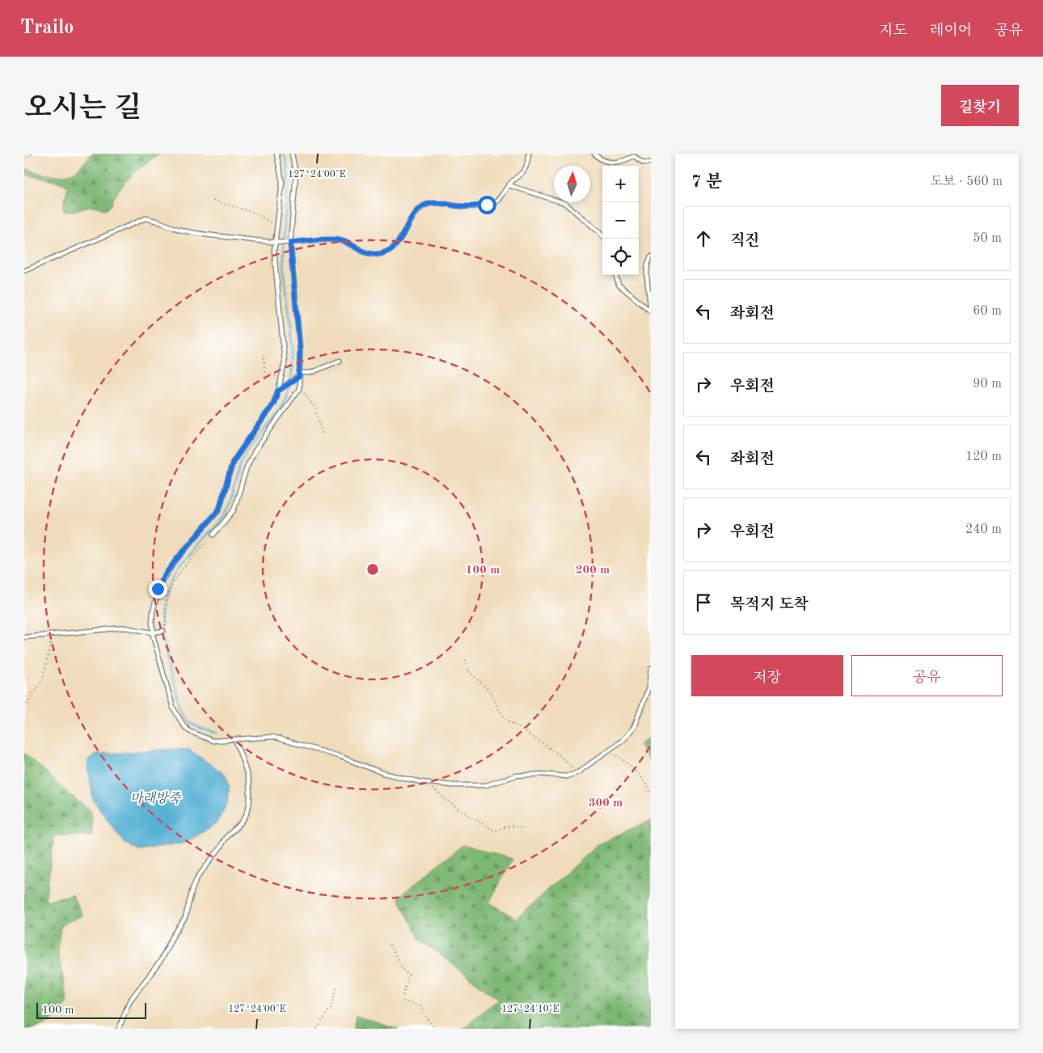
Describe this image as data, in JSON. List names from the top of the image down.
{
  "water": ["마래방죽"],
  "scale_bar": "100 m",
  "north": "top",
  "page": {
    "header": "Trailo",
    "nav": ["지도", "레이어", "공유"],
    "title": "오시는 길",
    "buttons": [
      "길찾기",
      ["저장", "공유"]
    ],
    "heading": ["7 분", "도보 · 560 m"],
    "map_buttons": ["+", "−"],
    "list": [
      ["직진", "50 m"],
      ["좌회전", "60 m"],
      ["우회전", "90 m"],
      ["좌회전", "120 m"],
      ["우회전", "240 m"],
      "목적지 도착"
    ],
    "scale": "100 m"
  },
  "coordinates": ["127°24'00\"E", "127°24'10\"E"],
  "rings": ["100 m", "200 m", "300 m"]
}
